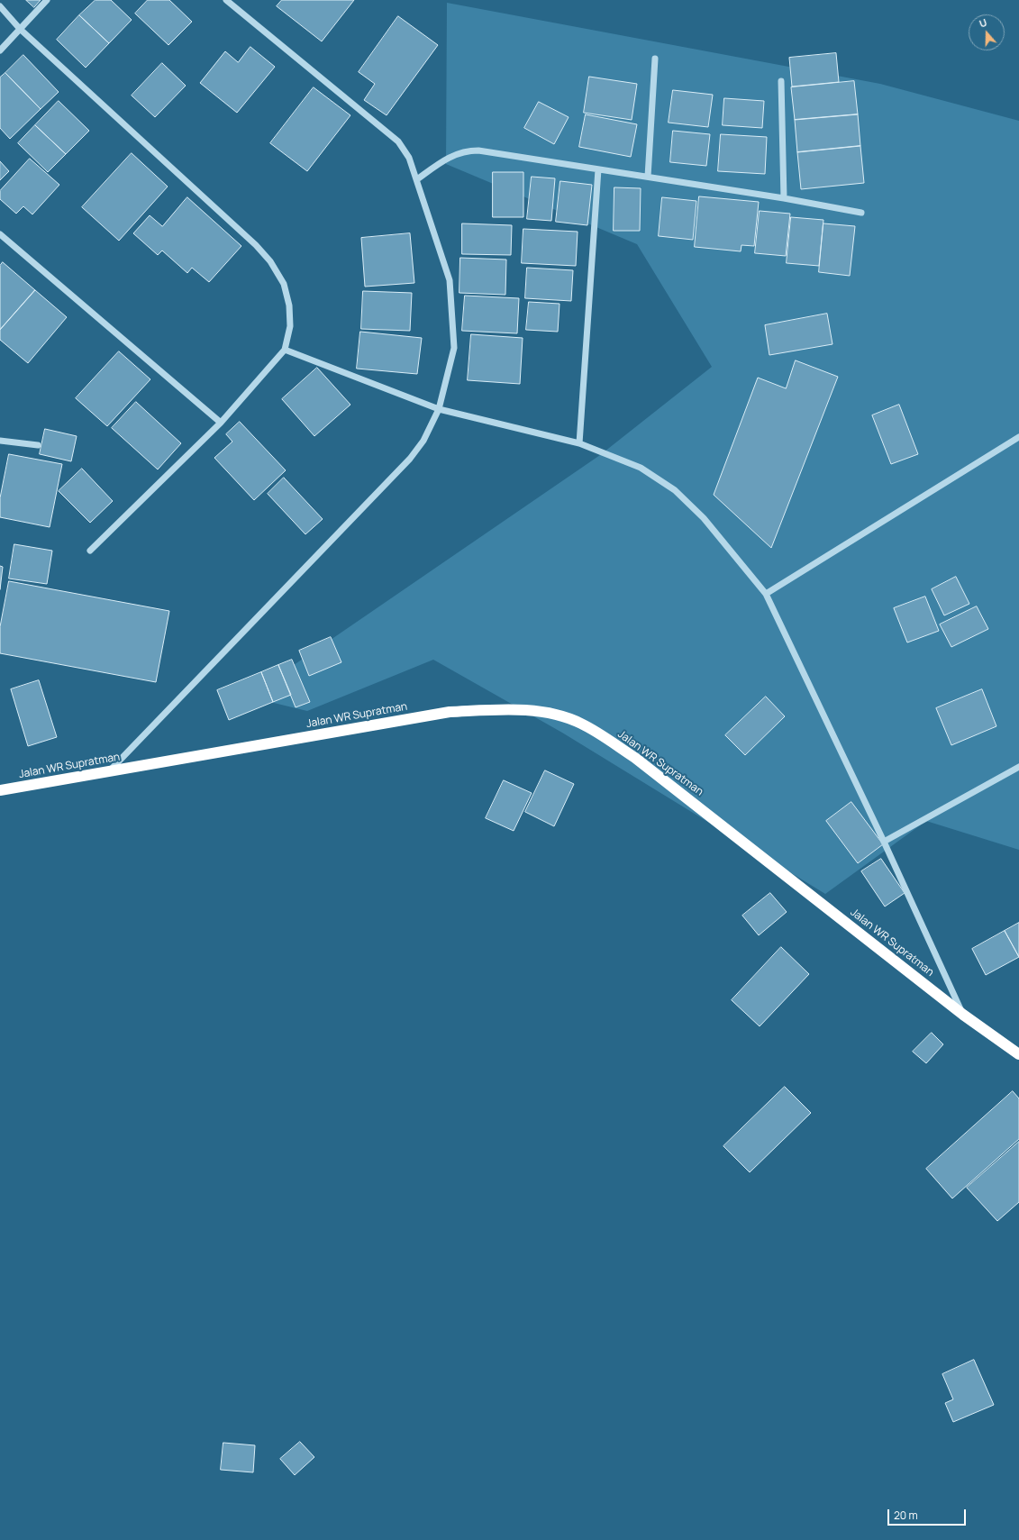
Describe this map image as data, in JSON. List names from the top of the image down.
{
  "streets": {
    "highway": ["Jalan WR Supratman"]
  },
  "scale_bar": "20 m",
  "north": "top"
}
